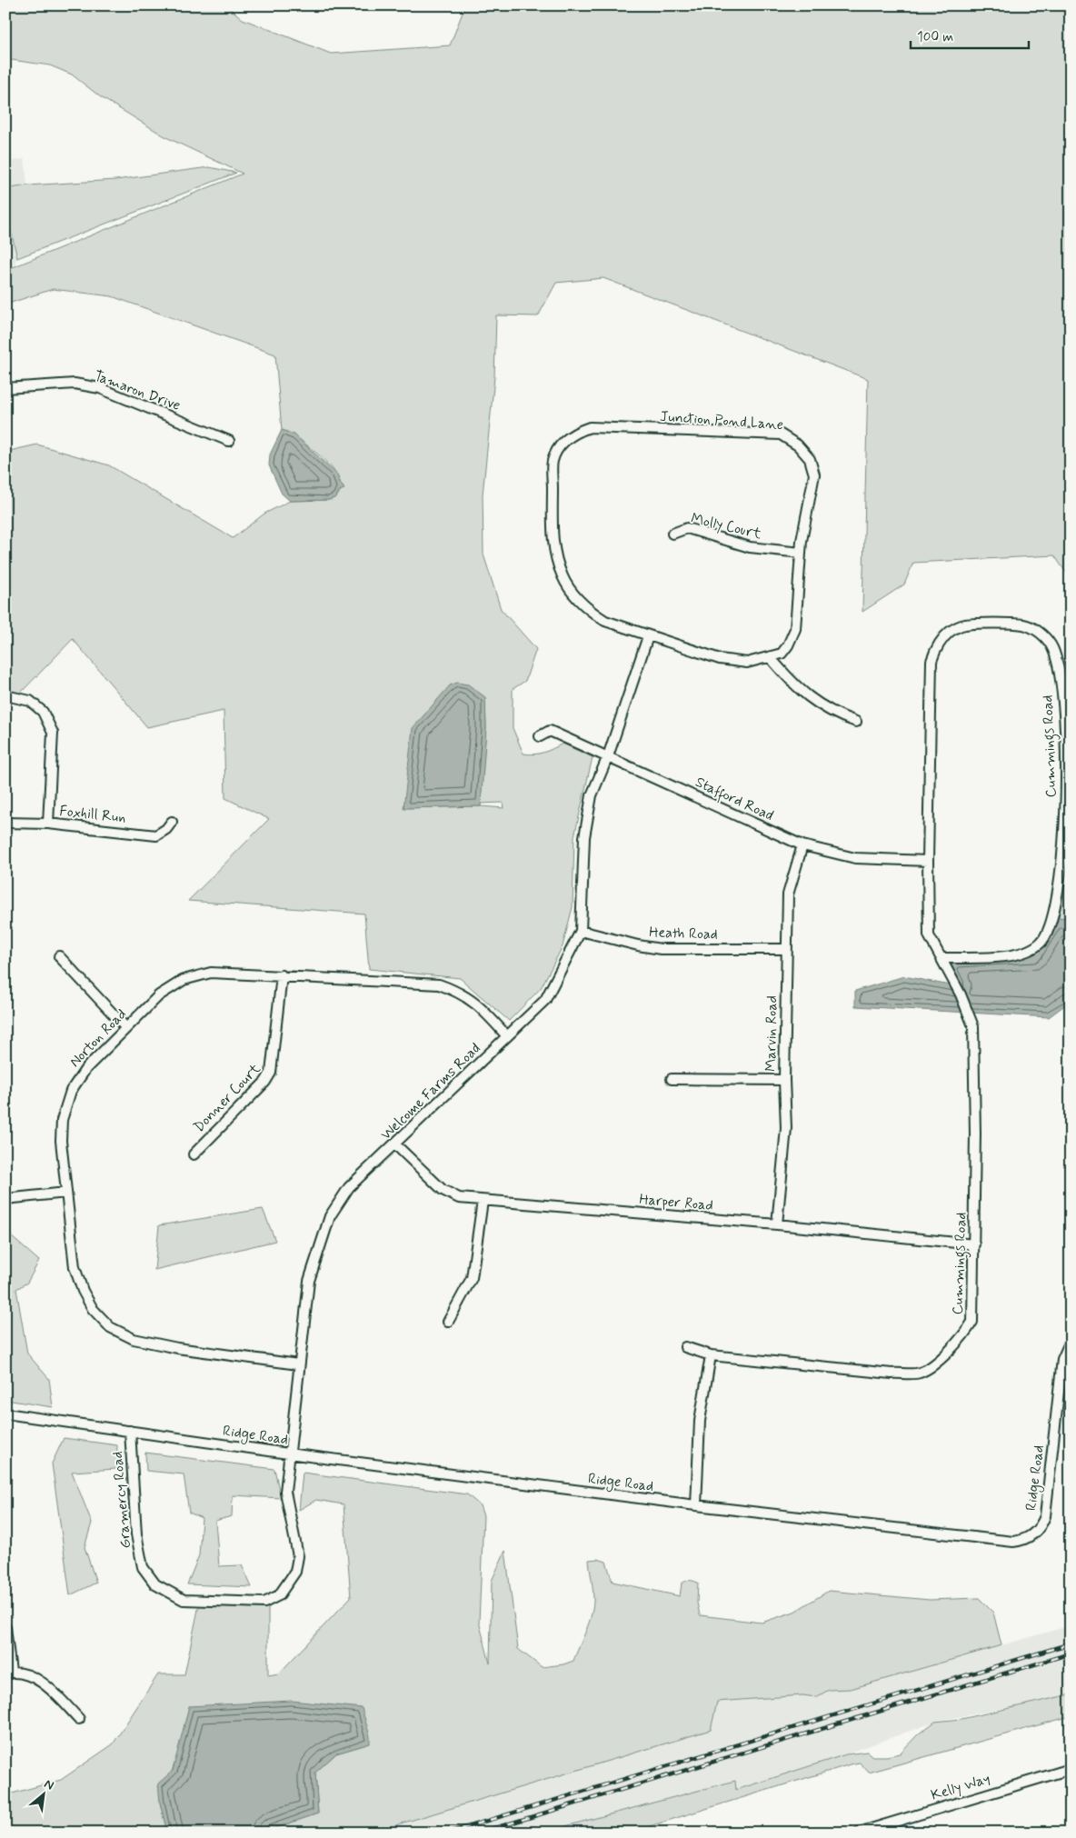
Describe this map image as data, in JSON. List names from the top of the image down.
{
  "streets": {
    "street": [
      "Tamaron Drive",
      "Junction Pond Lane",
      "Molly Court",
      "Cummings Road",
      "Stafford Road",
      "Foxhill Run",
      "Heath Road",
      "Marvin Road",
      "Norton Road",
      "Welcome Farms Road",
      "Donner Court",
      "Harper Road",
      "Ridge Road",
      "Gramercy Road",
      "Kelly Way"
    ]
  },
  "crossings": [
    ["Junction Pond Lane", "Molly Court"],
    ["Cummings Road", "Stafford Road"],
    ["Cummings Road", "Harper Road"],
    ["Stafford Road", "Marvin Road"],
    ["Stafford Road", "Welcome Farms Road"],
    ["Heath Road", "Marvin Road"],
    ["Heath Road", "Welcome Farms Road"],
    ["Marvin Road", "Harper Road"],
    ["Norton Road", "Welcome Farms Road"],
    ["Norton Road", "Donner Court"],
    ["Welcome Farms Road", "Harper Road"],
    ["Welcome Farms Road", "Ridge Road"],
    ["Welcome Farms Road", "Gramercy Road"],
    ["Ridge Road", "Gramercy Road"]
  ],
  "scale_bar": "100 m",
  "north": "top right"
}
